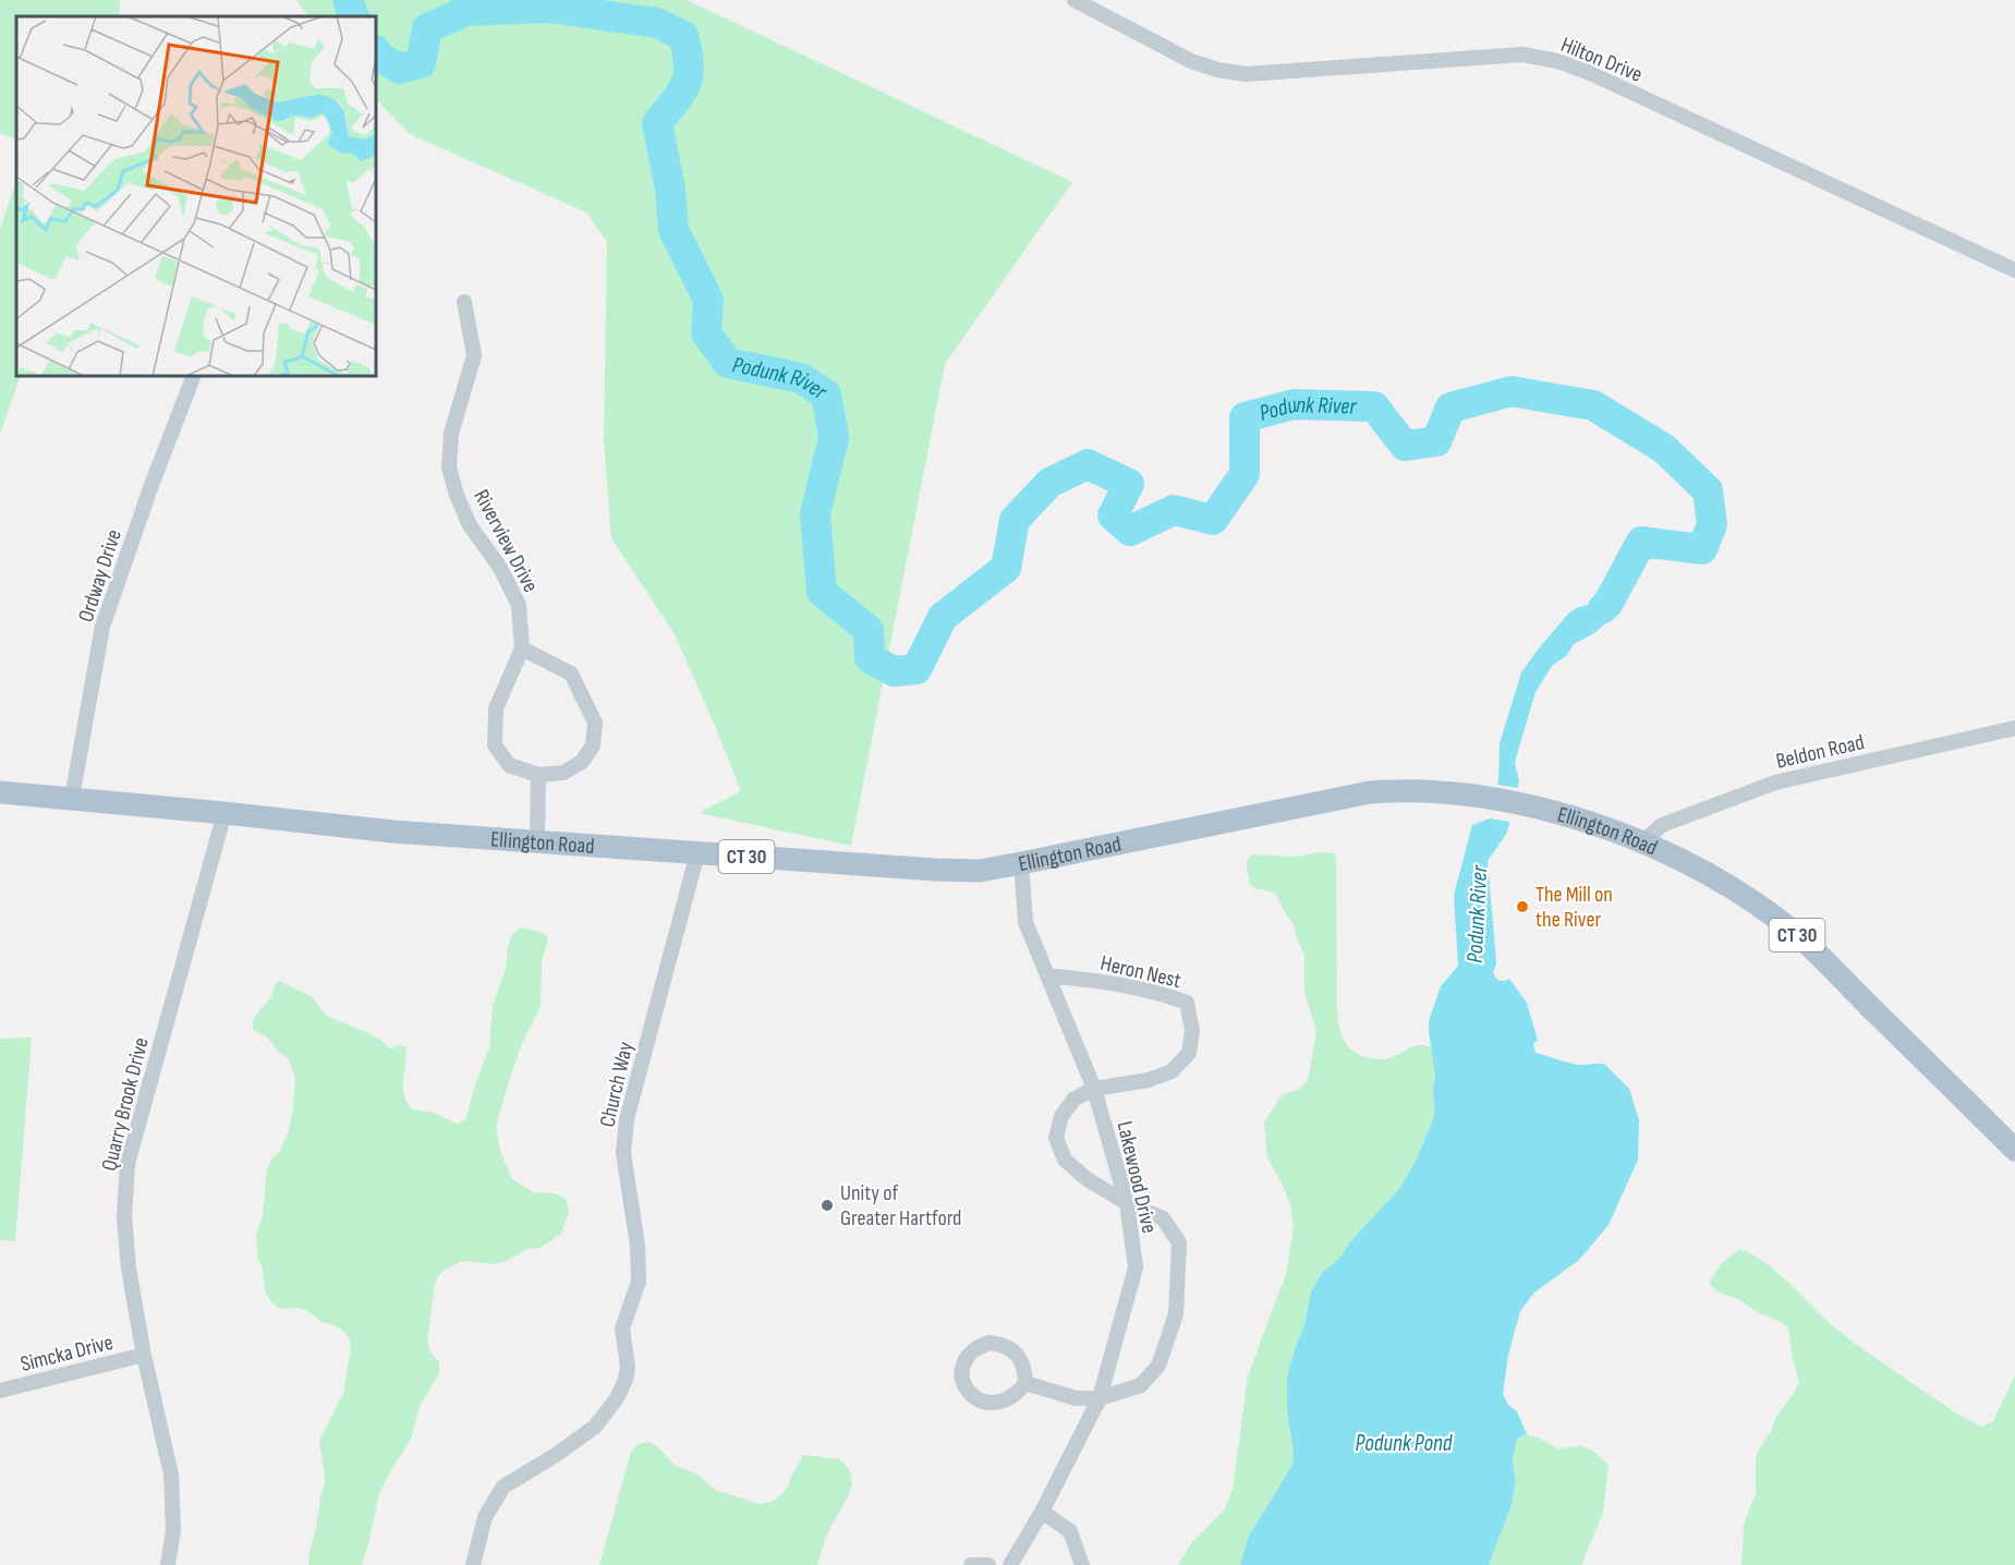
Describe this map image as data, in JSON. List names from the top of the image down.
{
  "streets": {
    "main road": ["Ellington Road", "CT 30"],
    "street": [
      "Hilton Drive",
      "Riverview Drive",
      "Ordway Drive",
      "Beldon Road",
      "Heron Nest",
      "Church Way",
      "Quarry Brook Drive",
      "Lakewood Drive",
      "Simcka Drive"
    ]
  },
  "crossings": [
    ["Ordway Drive", "Ellington Road"],
    ["Beldon Road", "Ellington Road"],
    ["Ellington Road", "Church Way"],
    ["Ellington Road", "Quarry Brook Drive"],
    ["Ellington Road", "Lakewood Drive"],
    ["Heron Nest", "Lakewood Drive"],
    ["Quarry Brook Drive", "Simcka Drive"]
  ],
  "water": ["Podunk River", "Podunk Pond"],
  "places": ["The Mill on the River", "Unity of Greater Hartford"]
}
